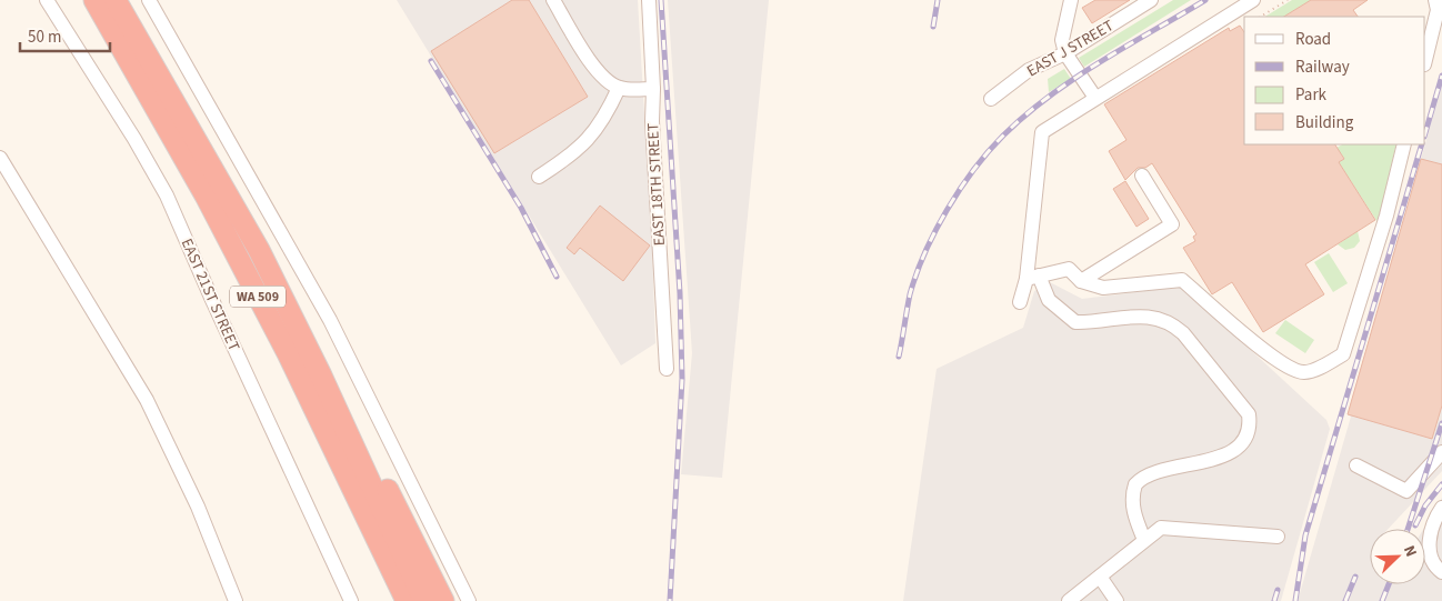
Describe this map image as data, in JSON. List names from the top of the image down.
{
  "streets": {
    "highway": ["WA 509"],
    "street": ["EAST J STREET", "EAST 18TH STREET", "EAST 21ST STREET"]
  },
  "legend": [
    "Road",
    "Railway",
    "Park",
    "Building"
  ],
  "scale_bar": "50 m",
  "north": "top right"
}
